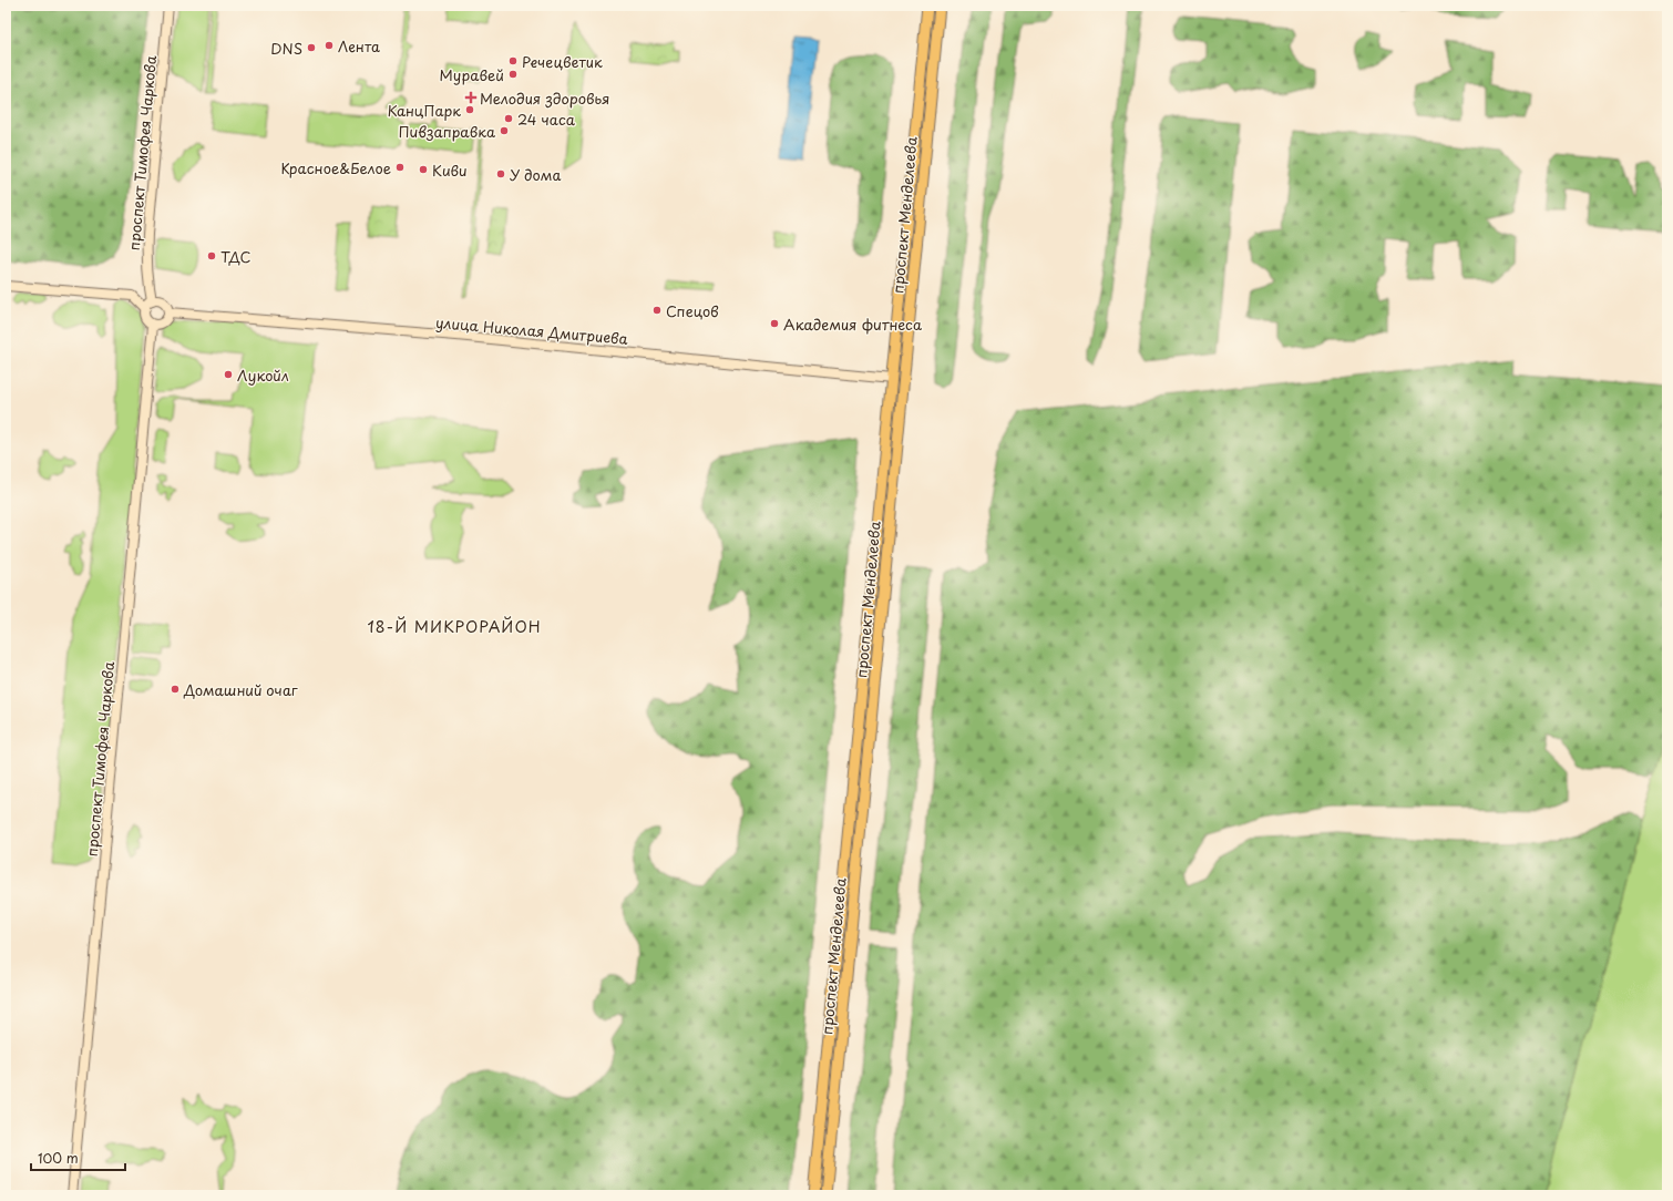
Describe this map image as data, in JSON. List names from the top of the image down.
{
  "streets": {
    "main road": ["проспект Тимофея Чаркова", "проспект Менделеева", "улица Николая Дмитриева"]
  },
  "crossings": [
    ["проспект Тимофея Чаркова", "улица Николая Дмитриева"],
    ["проспект Менделеева", "улица Николая Дмитриева"]
  ],
  "districts": ["18-Й МИКРОРАЙОН"],
  "places": {
    "other": [
      "Лента",
      "DNS",
      "Речецветик",
      "Муравей",
      "КанцПарк",
      "24 часа",
      "Пивзаправка",
      "Красное&Белое",
      "Киви",
      "У дома",
      "ТДС",
      "Спецов",
      "Академия фитнеса",
      "Лукойл",
      "Домашний очаг"
    ],
    "health": ["Мелодия здоровья"]
  },
  "scale_bar": "100 m"
}
